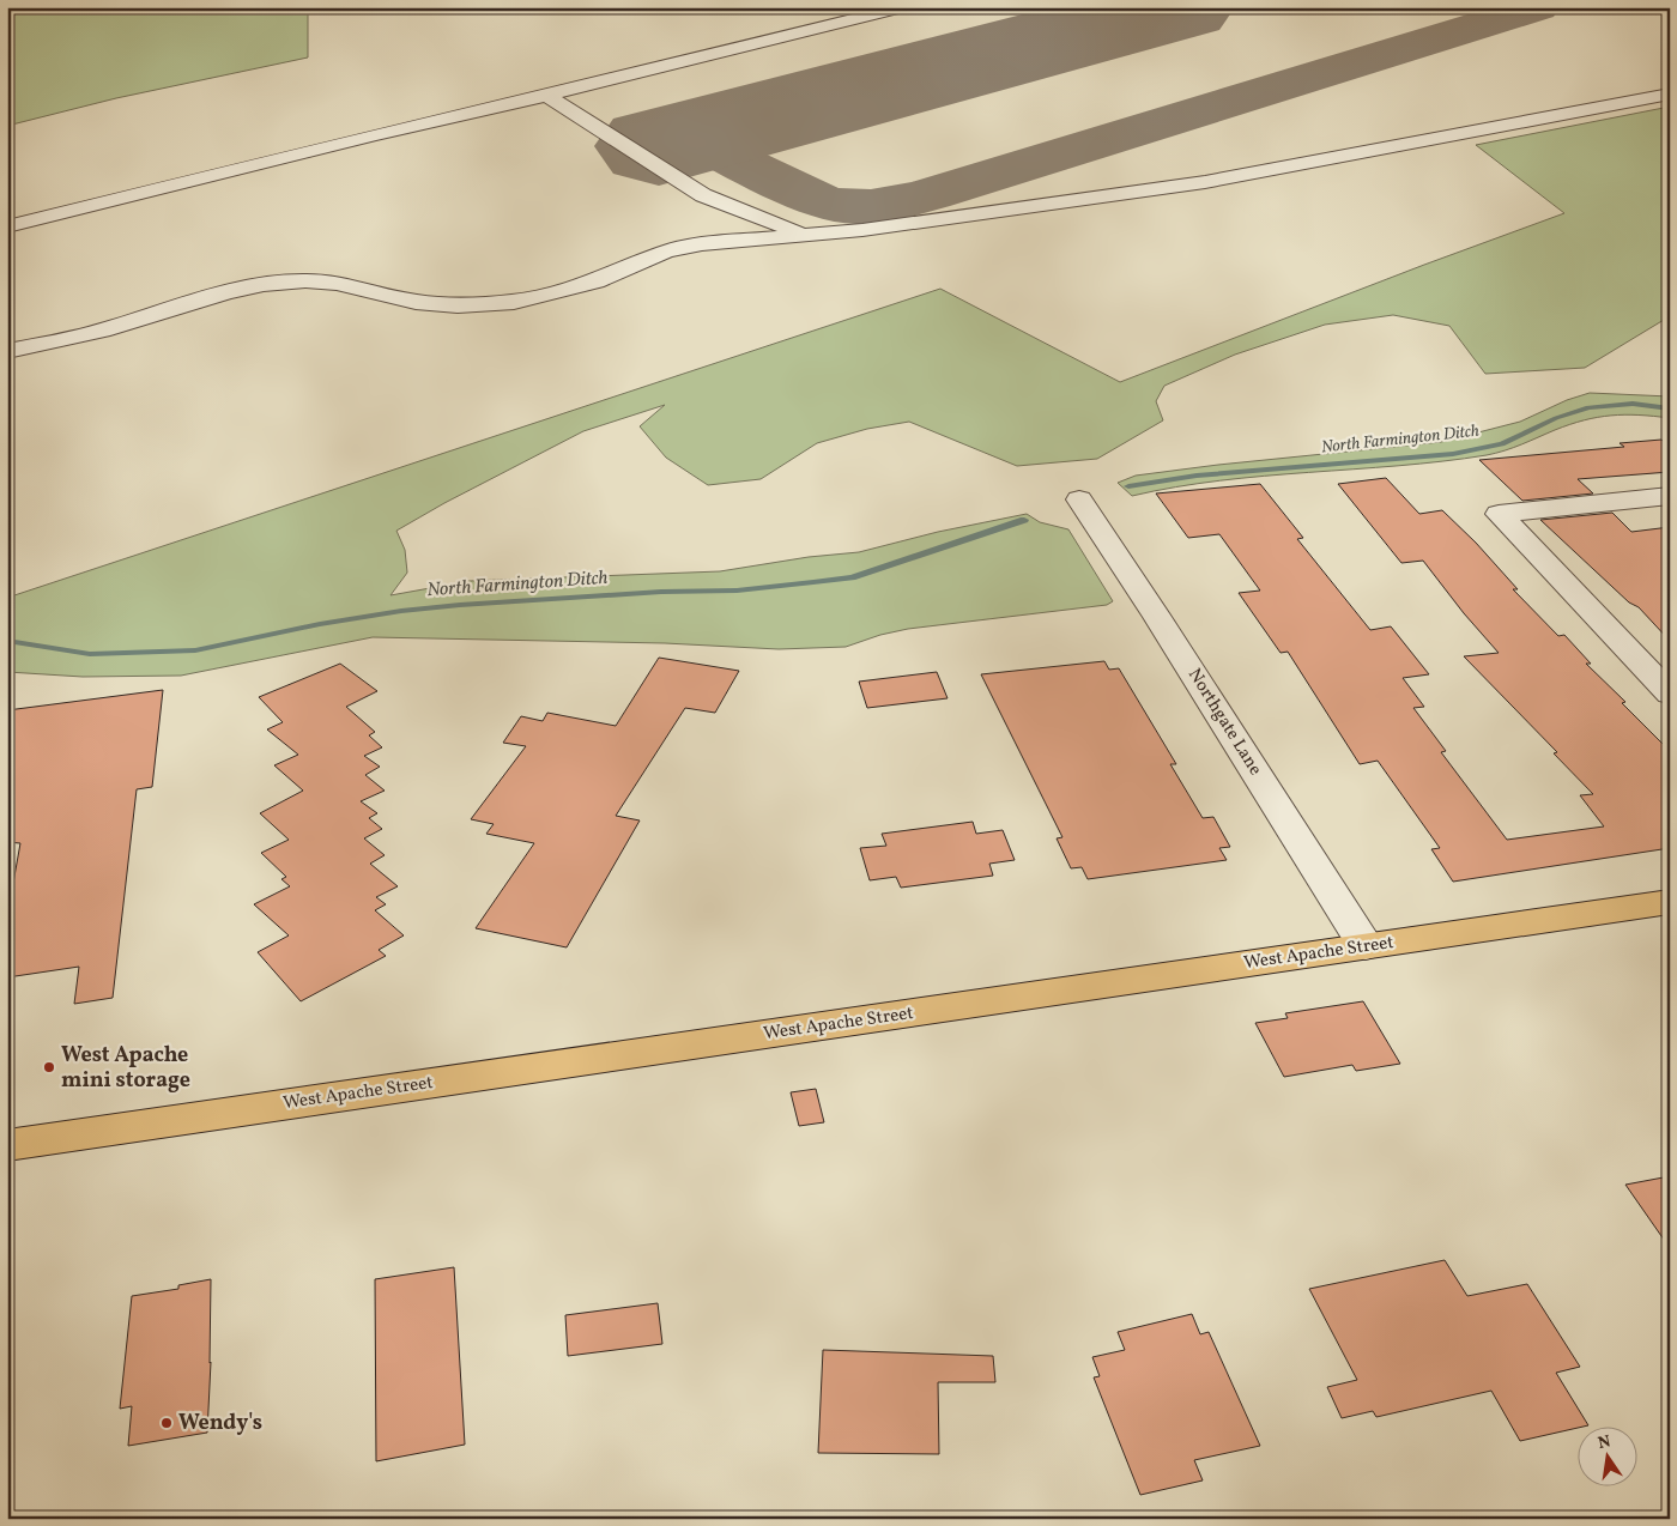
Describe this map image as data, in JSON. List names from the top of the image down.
{
  "streets": {
    "main road": ["West Apache Street"],
    "street": ["Northgate Lane"]
  },
  "crossings": [
    ["Northgate Lane", "West Apache Street"]
  ],
  "water": ["North Farmington Ditch"],
  "places": ["West Apache mini storage", "Wendy's"],
  "north": "top"
}
